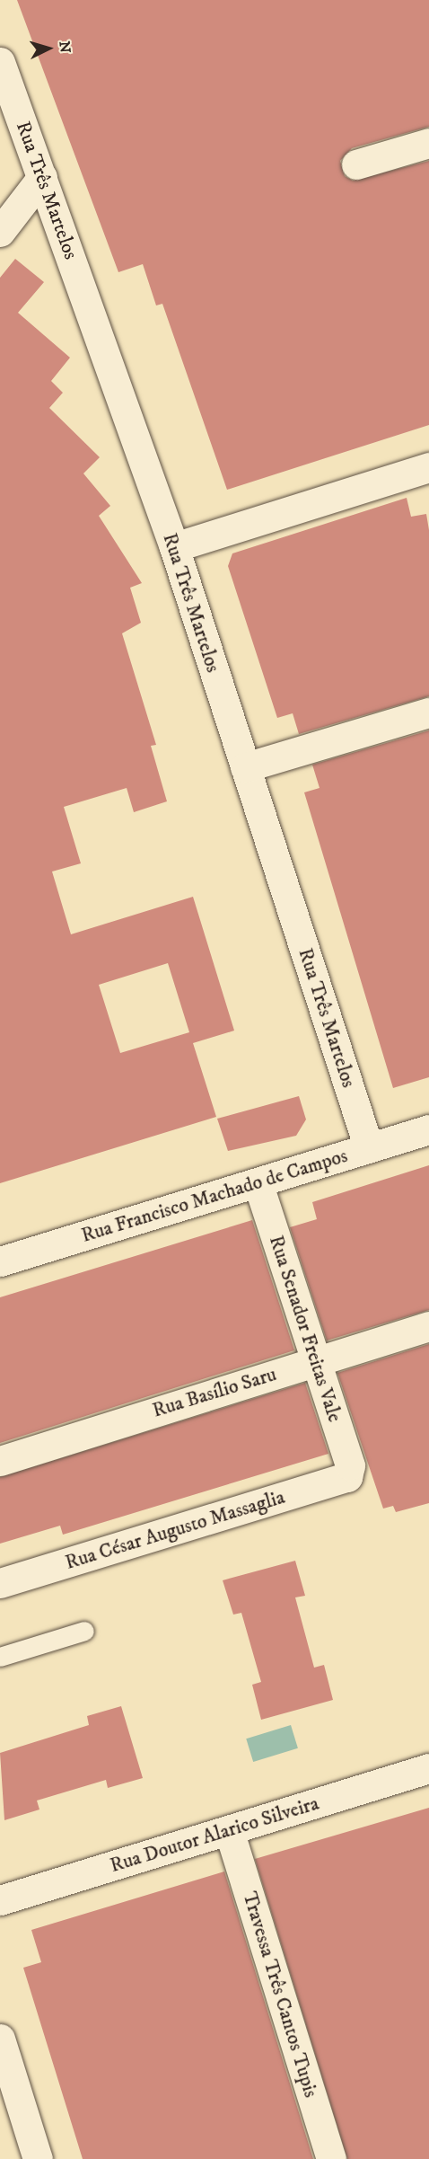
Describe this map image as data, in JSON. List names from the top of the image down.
{
  "streets": {
    "street": [
      "Rua Três Martelos",
      "Rua Francisco Machado de Campos",
      "Rua Senador Freitas Vale",
      "Rua Basílio Saru",
      "Rua César Augusto Massaglia",
      "Rua Doutor Alarico Silveira",
      "Travessa Três Cantos Tupis"
    ]
  },
  "crossings": [
    ["Rua Três Martelos", "Rua Francisco Machado de Campos"],
    ["Rua Francisco Machado de Campos", "Rua Senador Freitas Vale"],
    ["Rua Senador Freitas Vale", "Rua Basílio Saru"],
    ["Rua Senador Freitas Vale", "Rua César Augusto Massaglia"],
    ["Rua Doutor Alarico Silveira", "Travessa Três Cantos Tupis"]
  ],
  "north": "right"
}
